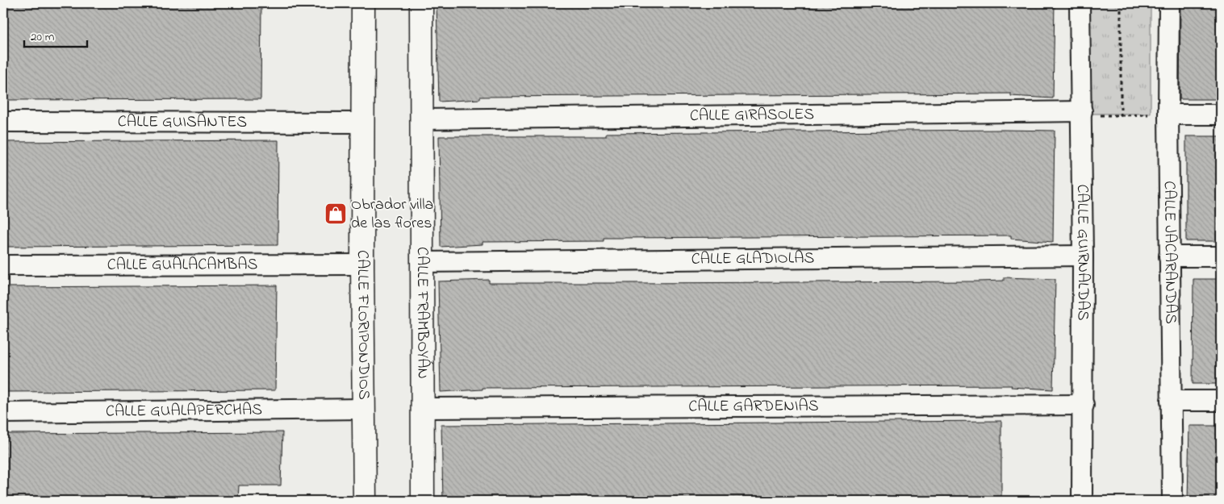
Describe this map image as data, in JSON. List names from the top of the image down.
{
  "streets": {
    "street": [
      "CALLE GIRASOLES",
      "CALLE GUISANTES",
      "CALLE GUIRNALDAS",
      "CALLE JACARANDAS",
      "CALLE GLADIOLAS",
      "CALLE GUALACAMBAS",
      "CALLE FRAMBOYÁN",
      "CALLE FLORIPONDIOS",
      "CALLE GARDENIAS",
      "CALLE GUALAPERCHAS"
    ]
  },
  "crossings": [
    ["CALLE GIRASOLES", "CALLE GUIRNALDAS"],
    ["CALLE GIRASOLES", "CALLE FRAMBOYÁN"],
    ["CALLE GUISANTES", "CALLE FLORIPONDIOS"],
    ["CALLE GUIRNALDAS", "CALLE GLADIOLAS"],
    ["CALLE GUIRNALDAS", "CALLE GARDENIAS"],
    ["CALLE GLADIOLAS", "CALLE FRAMBOYÁN"],
    ["CALLE GUALACAMBAS", "CALLE FLORIPONDIOS"],
    ["CALLE FRAMBOYÁN", "CALLE GARDENIAS"],
    ["CALLE FLORIPONDIOS", "CALLE GUALAPERCHAS"]
  ],
  "places": {
    "shop": ["Obrador villa de las flores"]
  },
  "scale_bar": "20 m"
}
